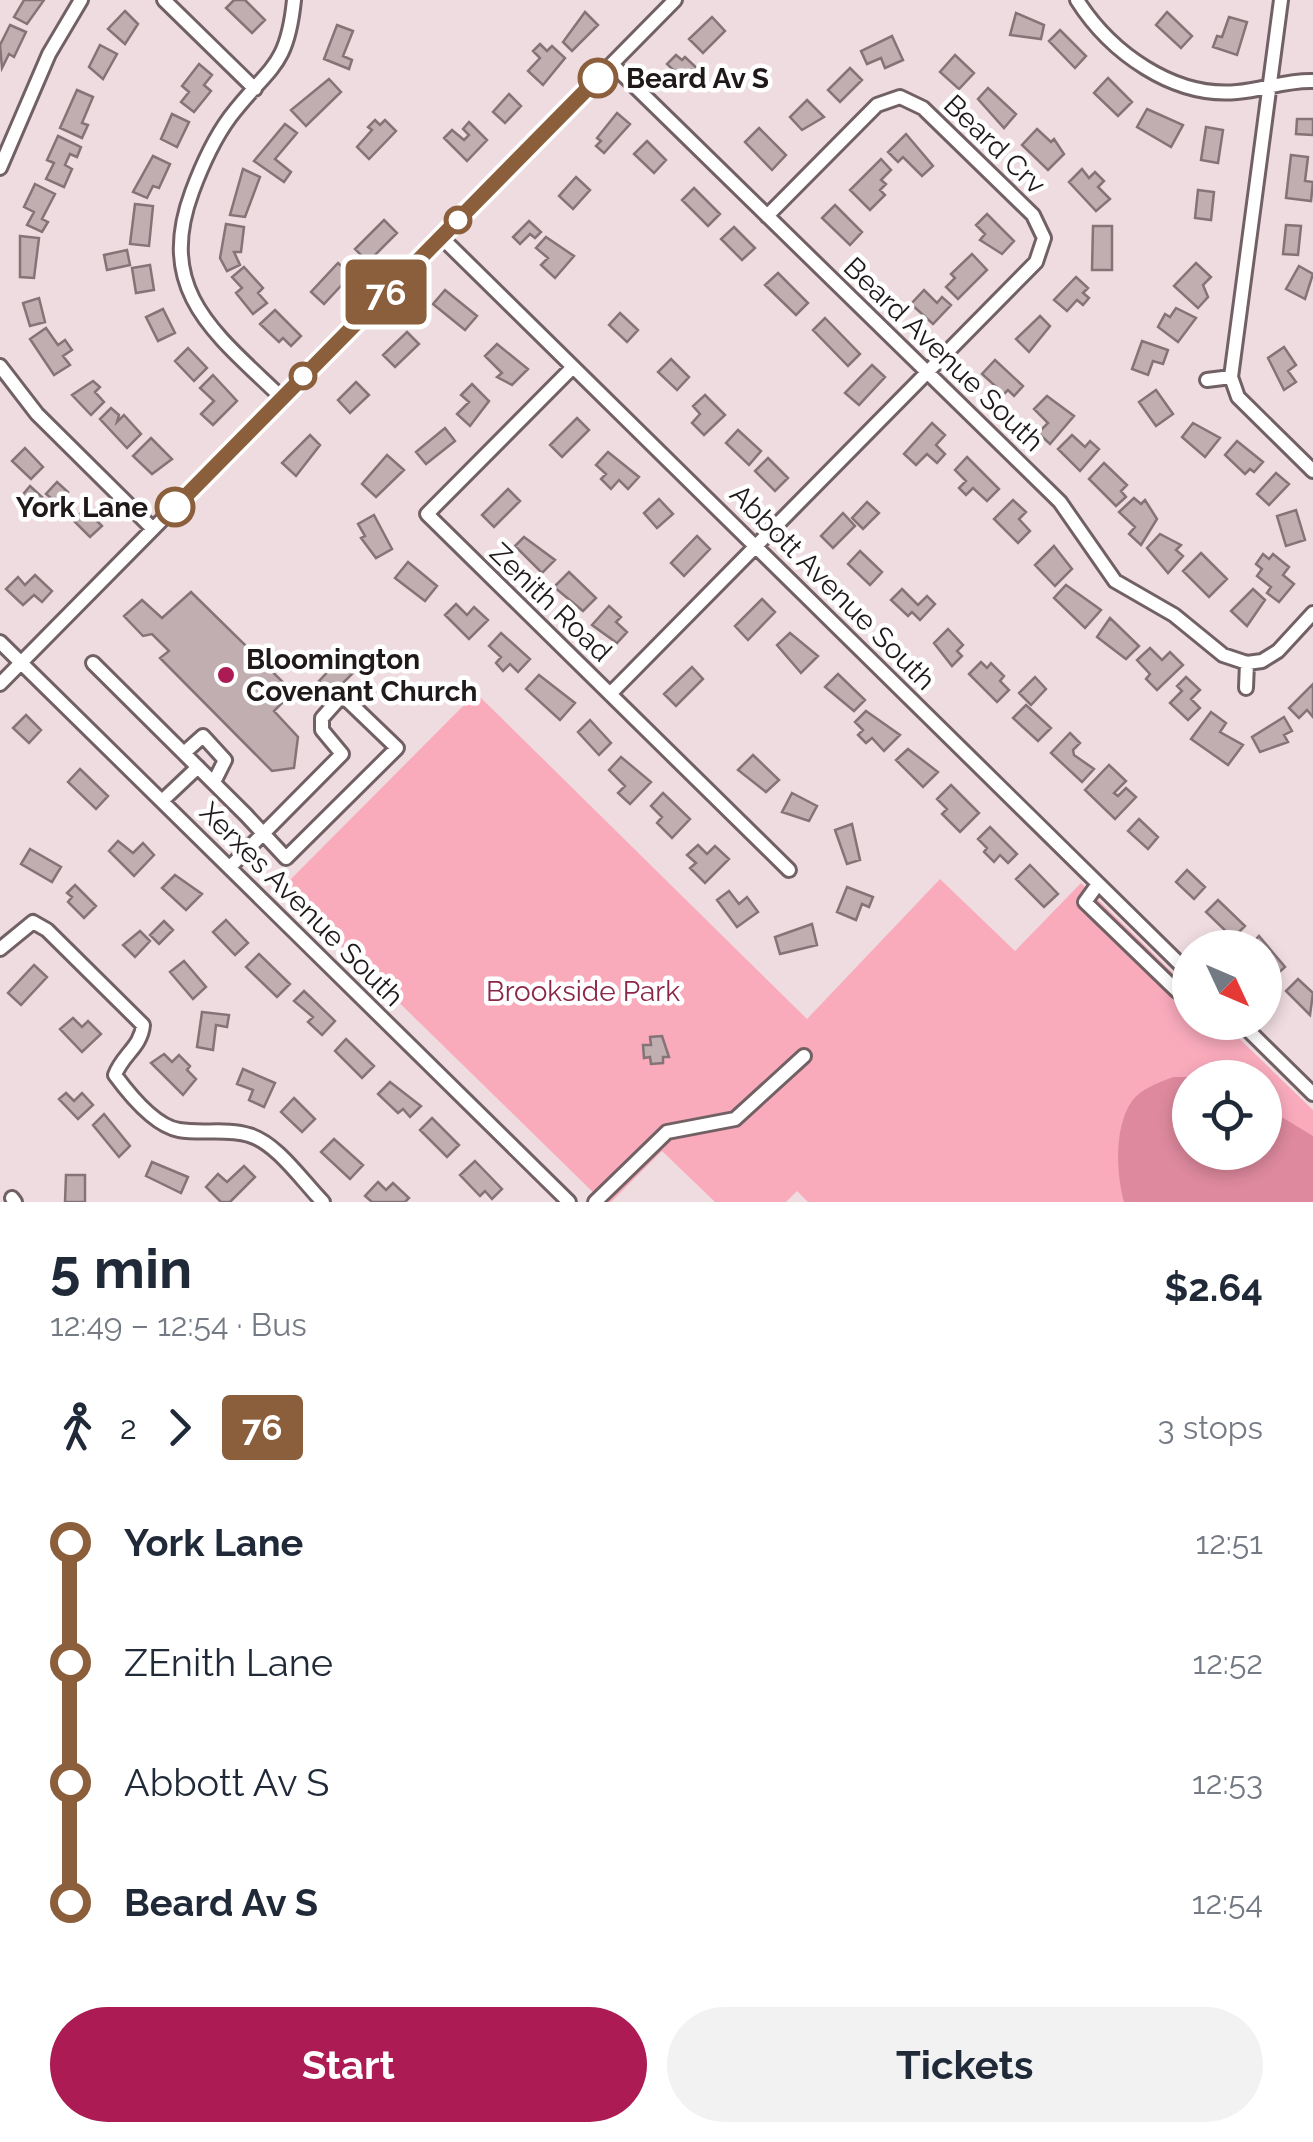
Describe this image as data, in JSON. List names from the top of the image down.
{
  "streets": {
    "street": [
      "Beard Crv",
      "Beard Avenue South",
      "Abbott Avenue South",
      "Zenith Road",
      "Xerxes Avenue South"
    ]
  },
  "crossings": [
    ["Beard Crv", "Beard Avenue South"],
    ["Abbott Avenue South", "Zenith Road"]
  ],
  "parks": ["Brookside Park"],
  "places": ["Beard Av S", "York Lane", "Bloomington Covenant Church"],
  "lines": ["bus line 76"],
  "north": "bottom right",
  "page": {
    "on_map": "76",
    "heading": ["5 min", "12:49 – 12:54 · Bus", "$2.64"],
    "legs": ["2", "76", "3 stops"],
    "list": [
      {
        "name": "York Lane",
        "value": "12:51"
      },
      {
        "name": "ZEnith Lane",
        "value": "12:52"
      },
      {
        "name": "Abbott Av S",
        "value": "12:53"
      },
      {
        "name": "Beard Av S",
        "value": "12:54"
      }
    ],
    "buttons": ["Start", "Tickets"]
  }
}
